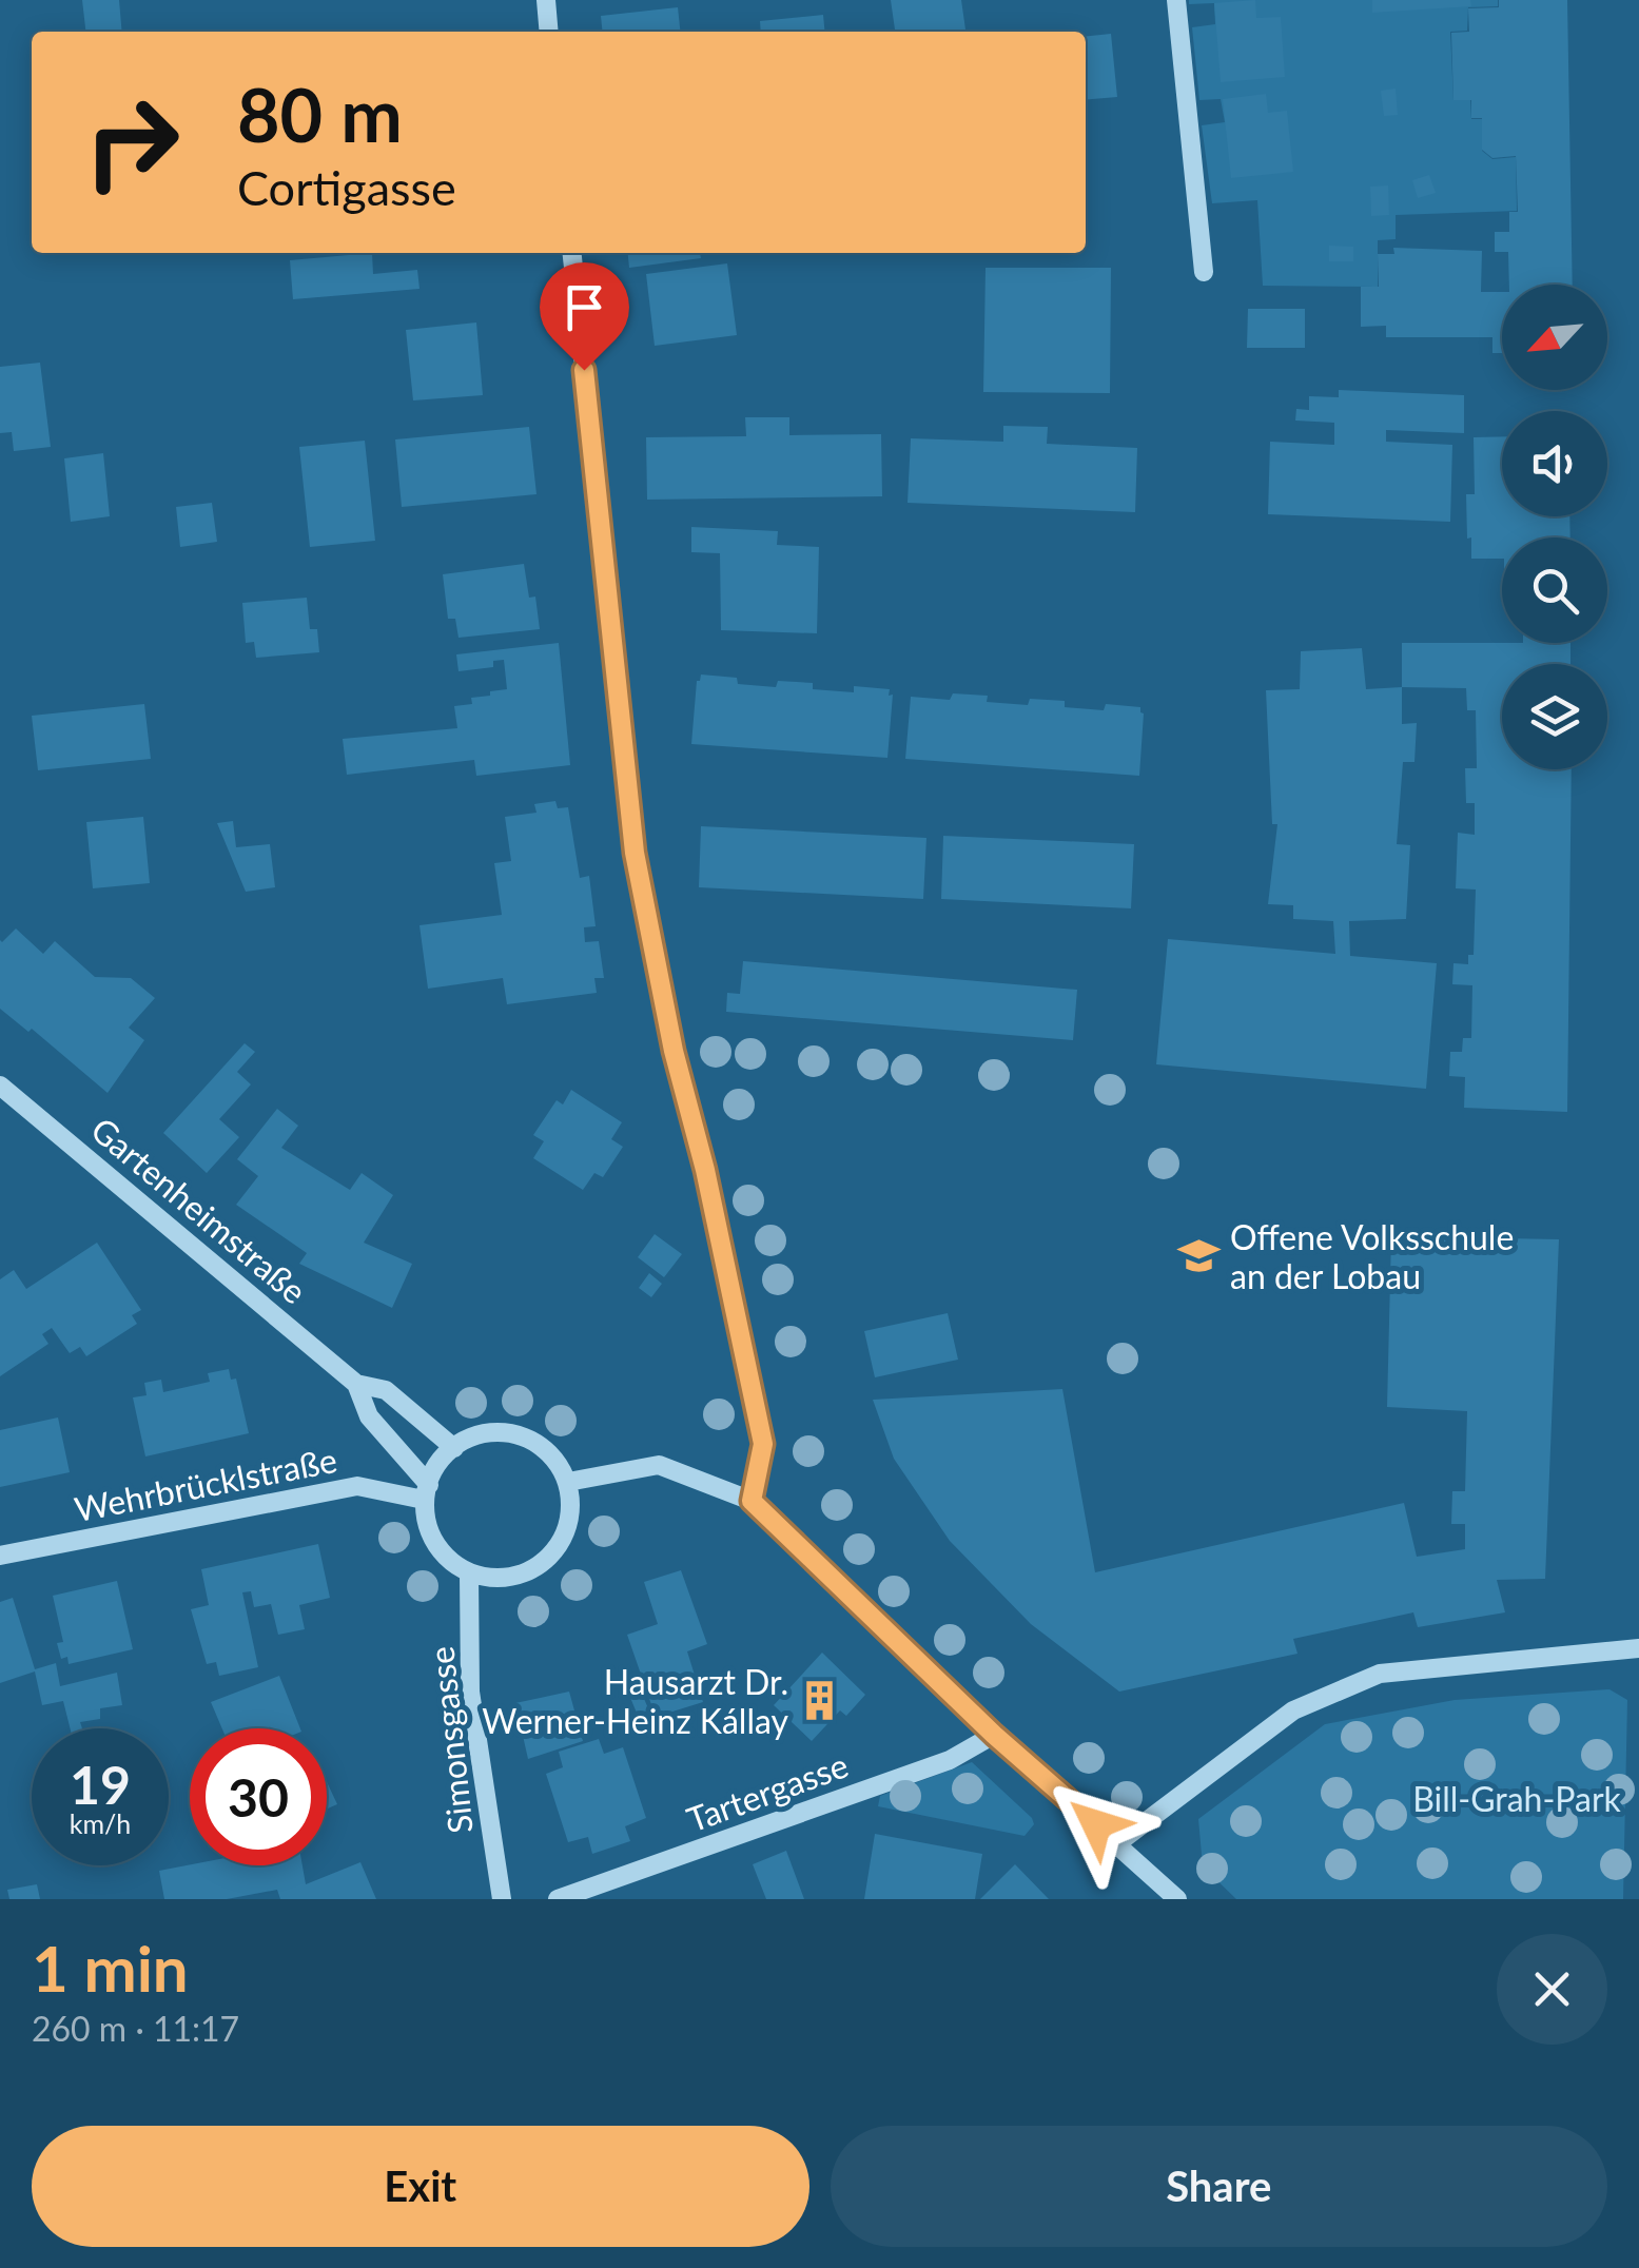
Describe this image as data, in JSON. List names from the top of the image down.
{
  "streets": {
    "street": [
      "Gartenheimstraße",
      "Wehrbrücklstraße",
      "Simonsgasse",
      "Tartergasse"
    ]
  },
  "crossings": [
    ["Gartenheimstraße", "Wehrbrücklstraße"],
    ["Gartenheimstraße", "Simonsgasse"],
    ["Wehrbrücklstraße", "Simonsgasse"]
  ],
  "parks": ["Bill-Grah-Park"],
  "places": {
    "school or university": ["Offene Volksschule an der Lobau"],
    "building": ["Hausarzt Dr. Werner-Heinz Kállay"]
  },
  "north": "bottom left",
  "page": {
    "turn": ["80 m", "Cortigasse"],
    "speed": "19 km/h",
    "limit": "30",
    "heading": ["1 min", "260 m · 11:17"],
    "buttons": ["Exit", "Share"]
  }
}
